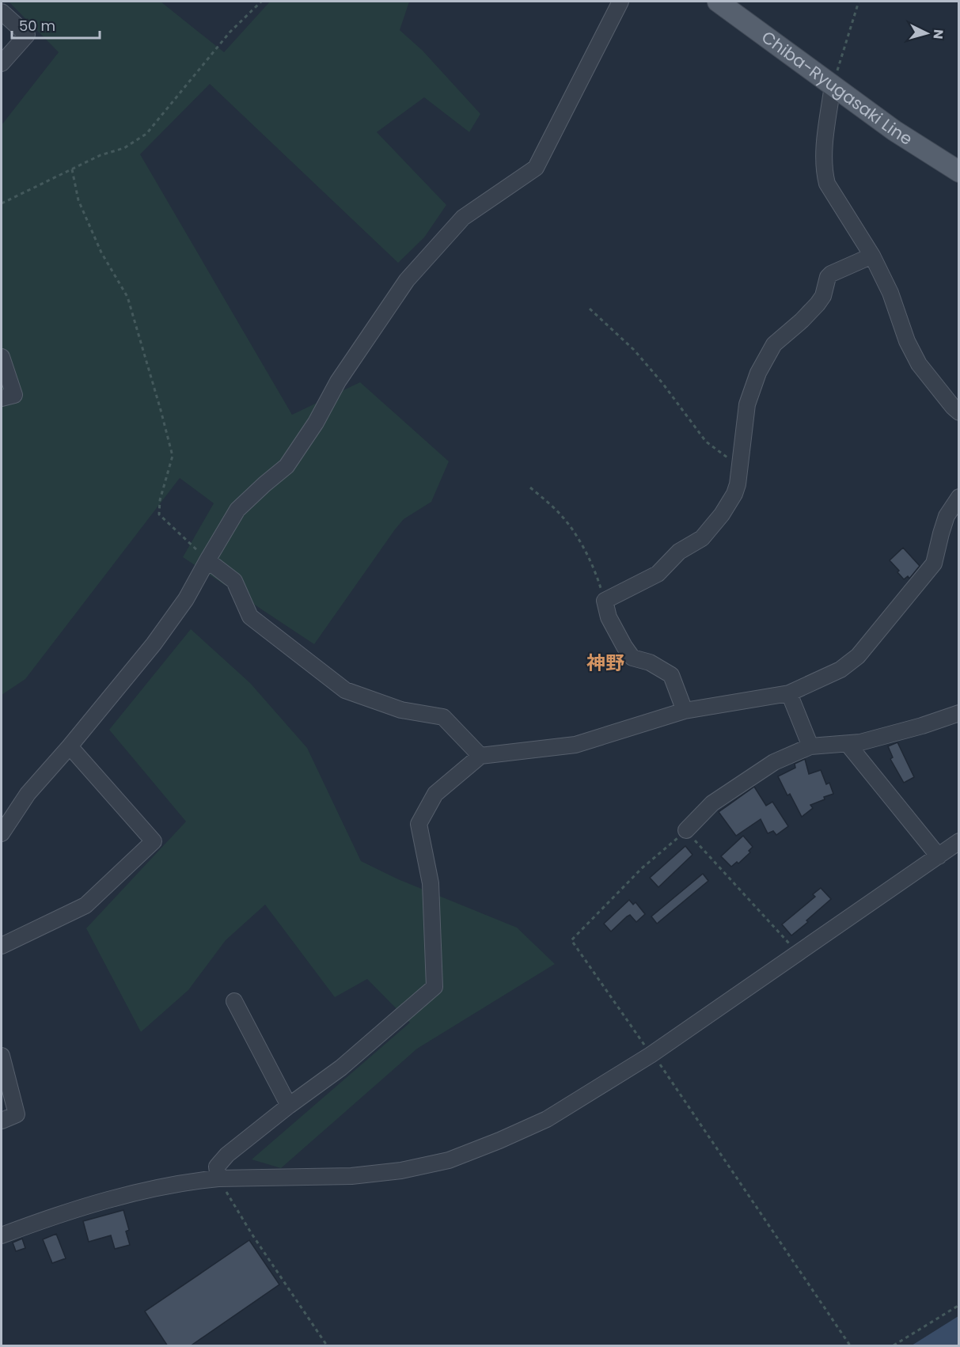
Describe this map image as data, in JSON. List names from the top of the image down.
{
  "streets": {
    "main road": ["Chiba-Ryugasaki Line"]
  },
  "districts": ["神野"],
  "scale_bar": "50 m",
  "north": "right"
}
